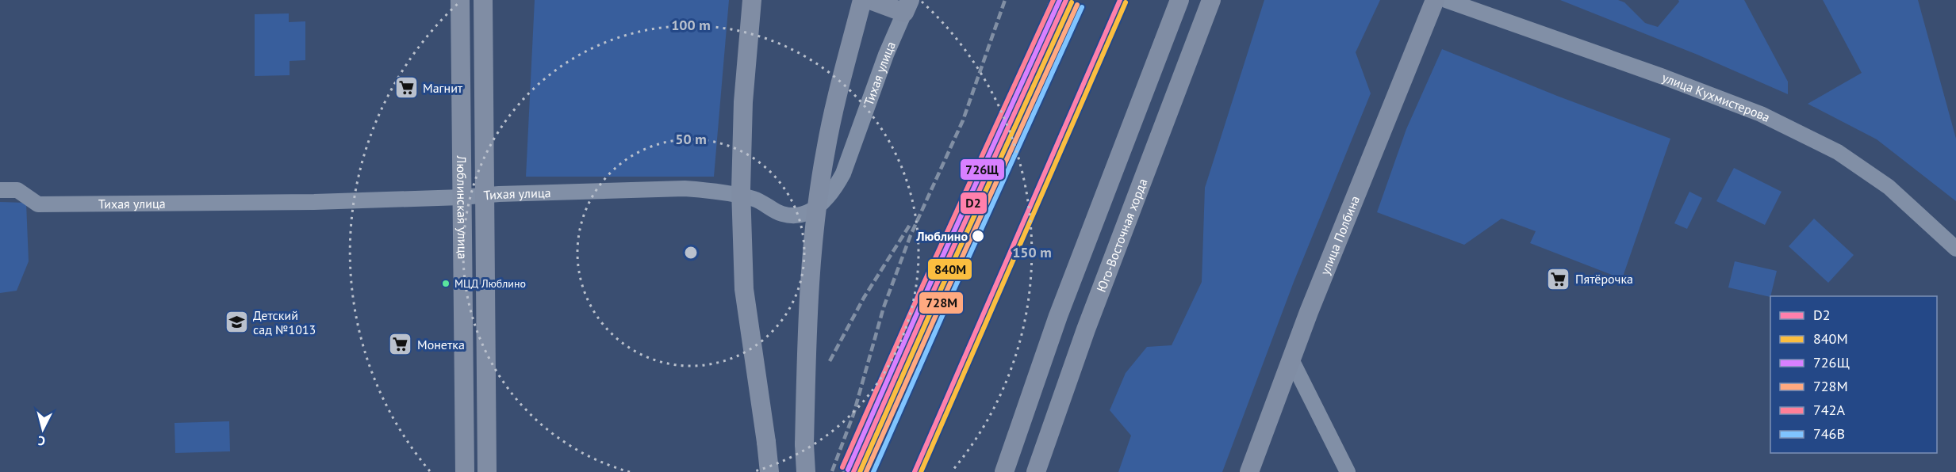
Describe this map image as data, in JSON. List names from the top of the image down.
{
  "streets": {
    "main road": ["Люблинская улица", "Юго-Восточная хорда", "улица Полбина"],
    "street": ["Тихая улица", "улица Кухмистерова"]
  },
  "crossings": [
    ["Тихая улица", "Люблинская улица"]
  ],
  "places": {
    "supermarket": ["Магнит", "Пятёрочка", "Монетка"],
    "other": ["Люблино", "МЦД Люблино"],
    "school or university": ["Детский сад №1013"]
  },
  "lines": [
    "transit line D2",
    "transit line 726Щ",
    "transit line 742А",
    "transit line 840М",
    "transit line 728М",
    "transit line 746В"
  ],
  "legend": [
    "D2",
    "840М",
    "726Щ",
    "728М",
    "742А",
    "746В"
  ],
  "north": "bottom",
  "rings": ["100 m", "50 m", "150 m"]
}
